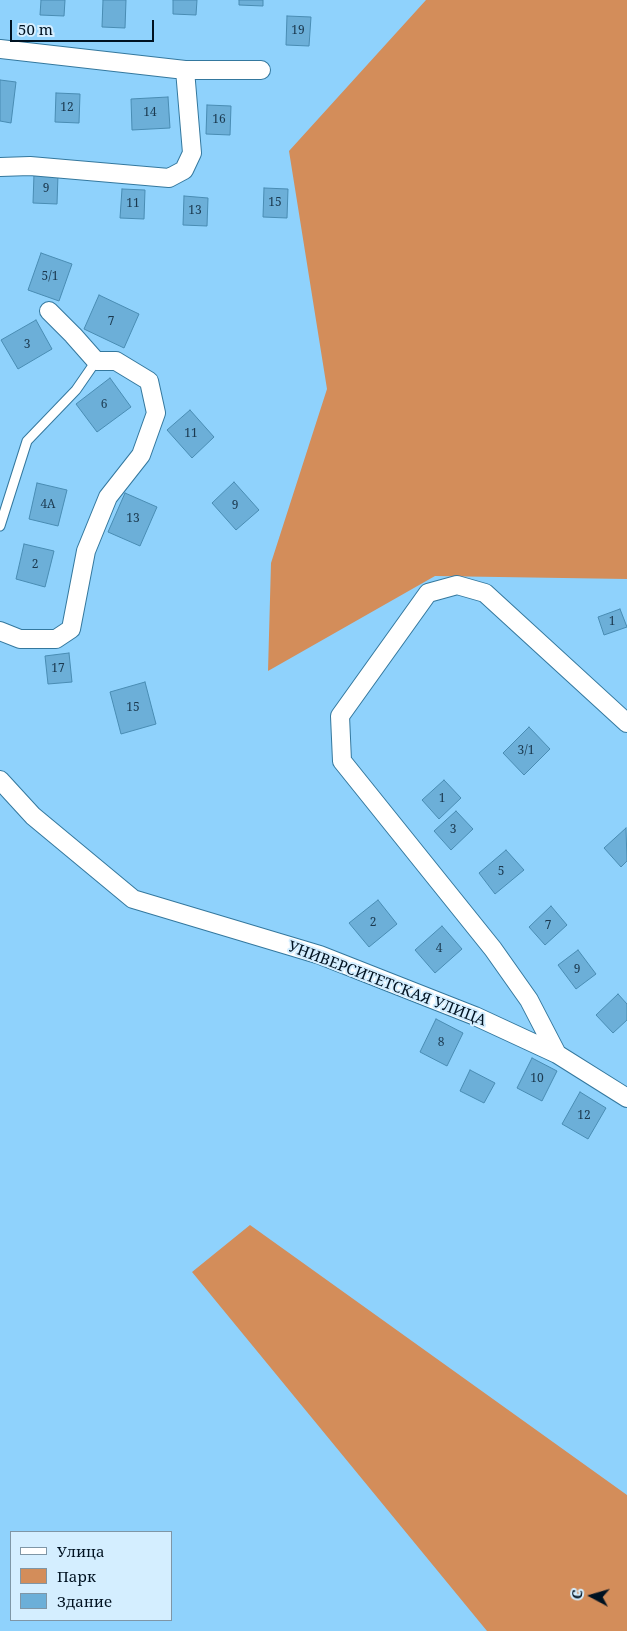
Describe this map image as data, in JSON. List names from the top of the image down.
{
  "streets": {
    "street": ["УНИВЕРСИТЕТСКАЯ УЛИЦА"]
  },
  "house_numbers": [
    "19",
    "12",
    "14",
    "16",
    "9",
    "15",
    "11",
    "13",
    "5/1",
    "7",
    "3",
    "6",
    "11",
    "4А",
    "9",
    "13",
    "2",
    "1",
    "17",
    "15",
    "3/1",
    "1",
    "3",
    "5",
    "2",
    "7",
    "4",
    "9",
    "8",
    "10",
    "12"
  ],
  "legend": ["Улица", "Парк", "Здание"],
  "scale_bar": "50 m",
  "north": "left"
}
